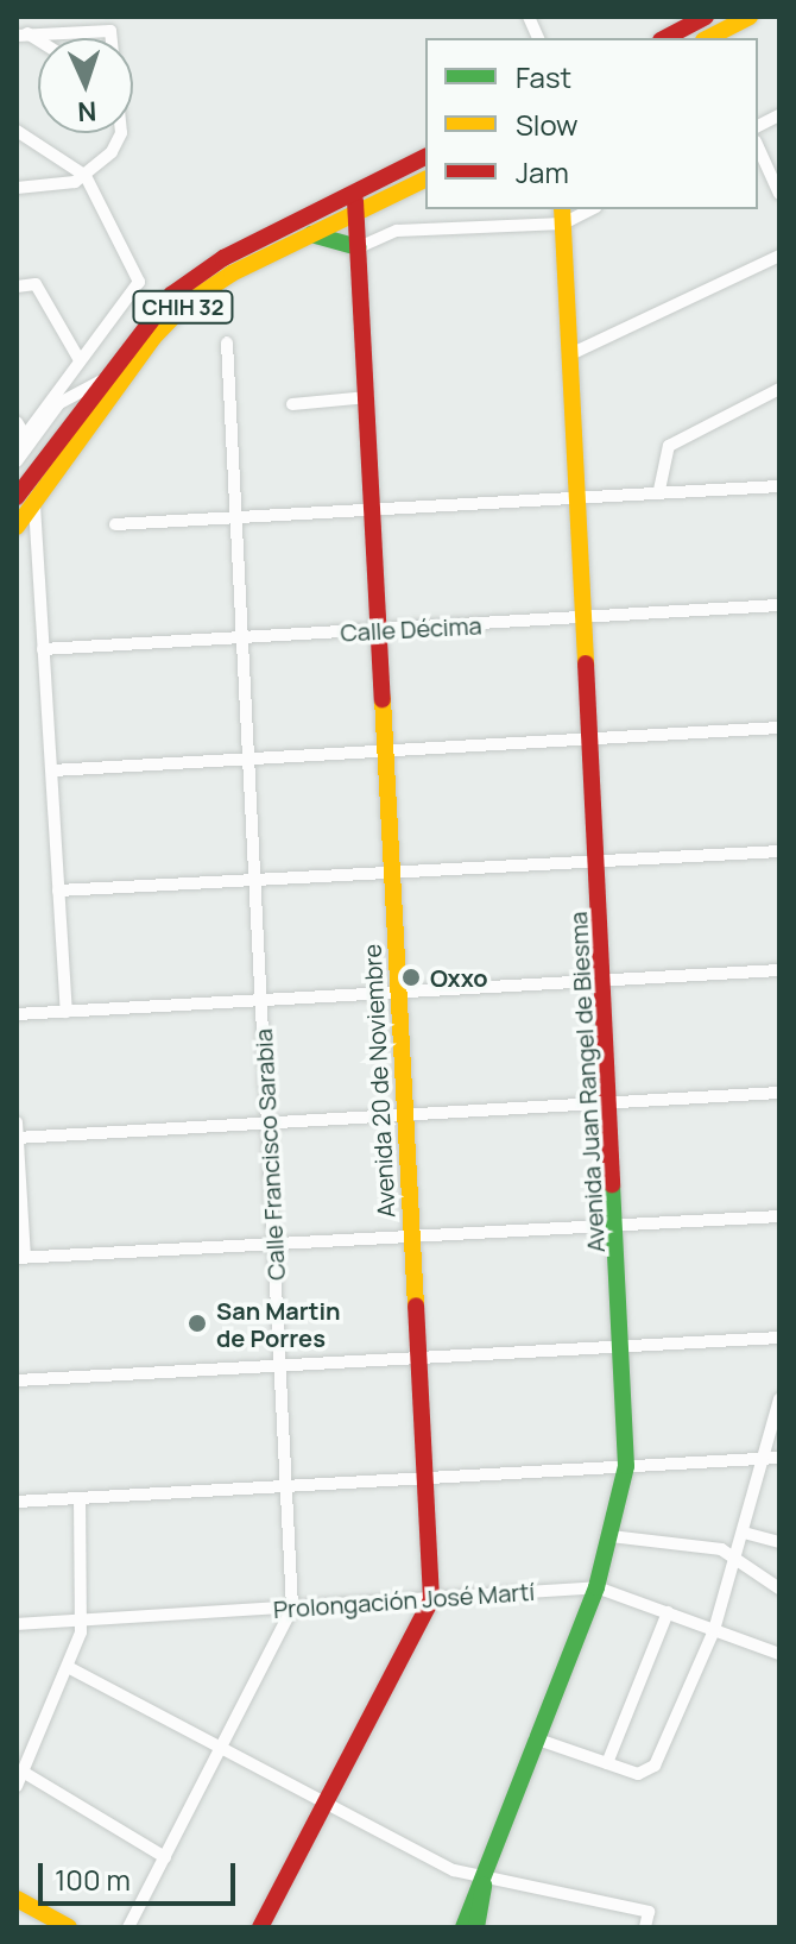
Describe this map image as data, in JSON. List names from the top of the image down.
{
  "streets": {
    "street": [
      "CHIH 32",
      "Calle Décima",
      "Avenida 20 de Noviembre",
      "Avenida Juan Rangel de Biesma",
      "Calle Francisco Sarabia",
      "Prolongación José Martí"
    ]
  },
  "crossings": [
    ["CHIH 32", "Avenida 20 de Noviembre"],
    ["Calle Décima", "Avenida 20 de Noviembre"],
    ["Calle Décima", "Avenida Juan Rangel de Biesma"],
    ["Calle Décima", "Calle Francisco Sarabia"],
    ["Avenida 20 de Noviembre", "Prolongación José Martí"],
    ["Avenida Juan Rangel de Biesma", "Prolongación José Martí"],
    ["Calle Francisco Sarabia", "Prolongación José Martí"]
  ],
  "places": ["Oxxo", "San Martin de Porres"],
  "legend": ["Fast", "Slow", "Jam"],
  "scale_bar": "100 m",
  "north": "bottom"
}
